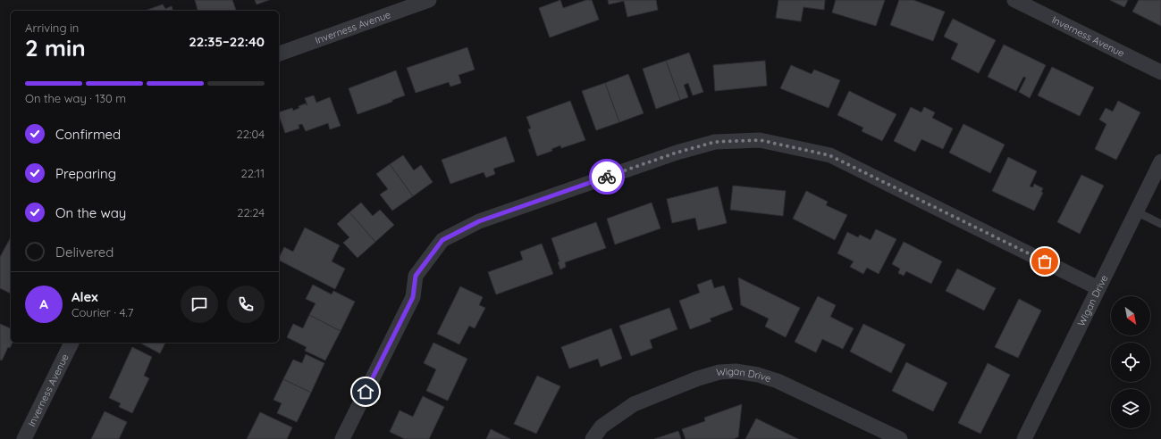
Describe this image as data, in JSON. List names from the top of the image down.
{
  "streets": {
    "street": ["Inverness Avenue", "Wigan Drive"]
  },
  "north": "bottom right",
  "page": {
    "heading": ["2 min", "Arriving in", "22:35–22:40"],
    "panel": ["Alex", "Courier · 4.7"],
    "bar": "On the way · 130 m",
    "list": [
      ["Confirmed", "22:04"],
      ["Preparing", "22:11"],
      ["On the way", "22:24"],
      "Delivered"
    ],
    "round": "A"
  }
}
